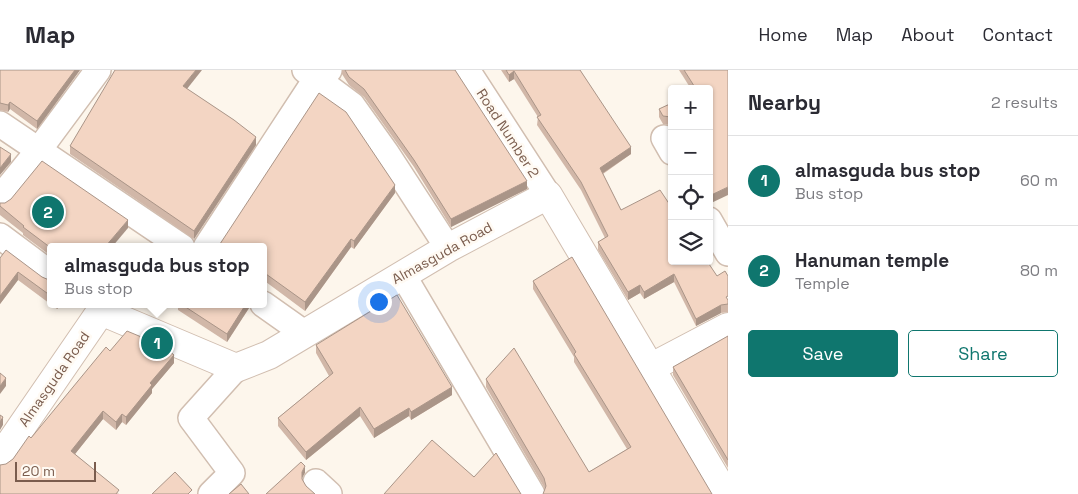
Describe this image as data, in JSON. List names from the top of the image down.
{
  "streets": {
    "street": ["Road Number 2", "Almasguda Road"]
  },
  "crossings": [
    ["Road Number 2", "Almasguda Road"]
  ],
  "scale_bar": "20 m",
  "page": {
    "header": "Map",
    "nav": [
      "Home",
      "Map",
      "About",
      "Contact"
    ],
    "heading": ["Nearby", "2 results"],
    "map_buttons": ["+", "−"],
    "list": [
      {
        "mark": "1",
        "name": "almasguda bus stop",
        "note": "Bus stop",
        "value": "60 m"
      },
      {
        "mark": "2",
        "name": "Hanuman temple",
        "note": "Temple",
        "value": "80 m"
      }
    ],
    "pins": ["2", "1"],
    "popup": ["almasguda bus stop", "Bus stop"],
    "buttons": ["Save", "Share"],
    "scale": "20 m"
  }
}
